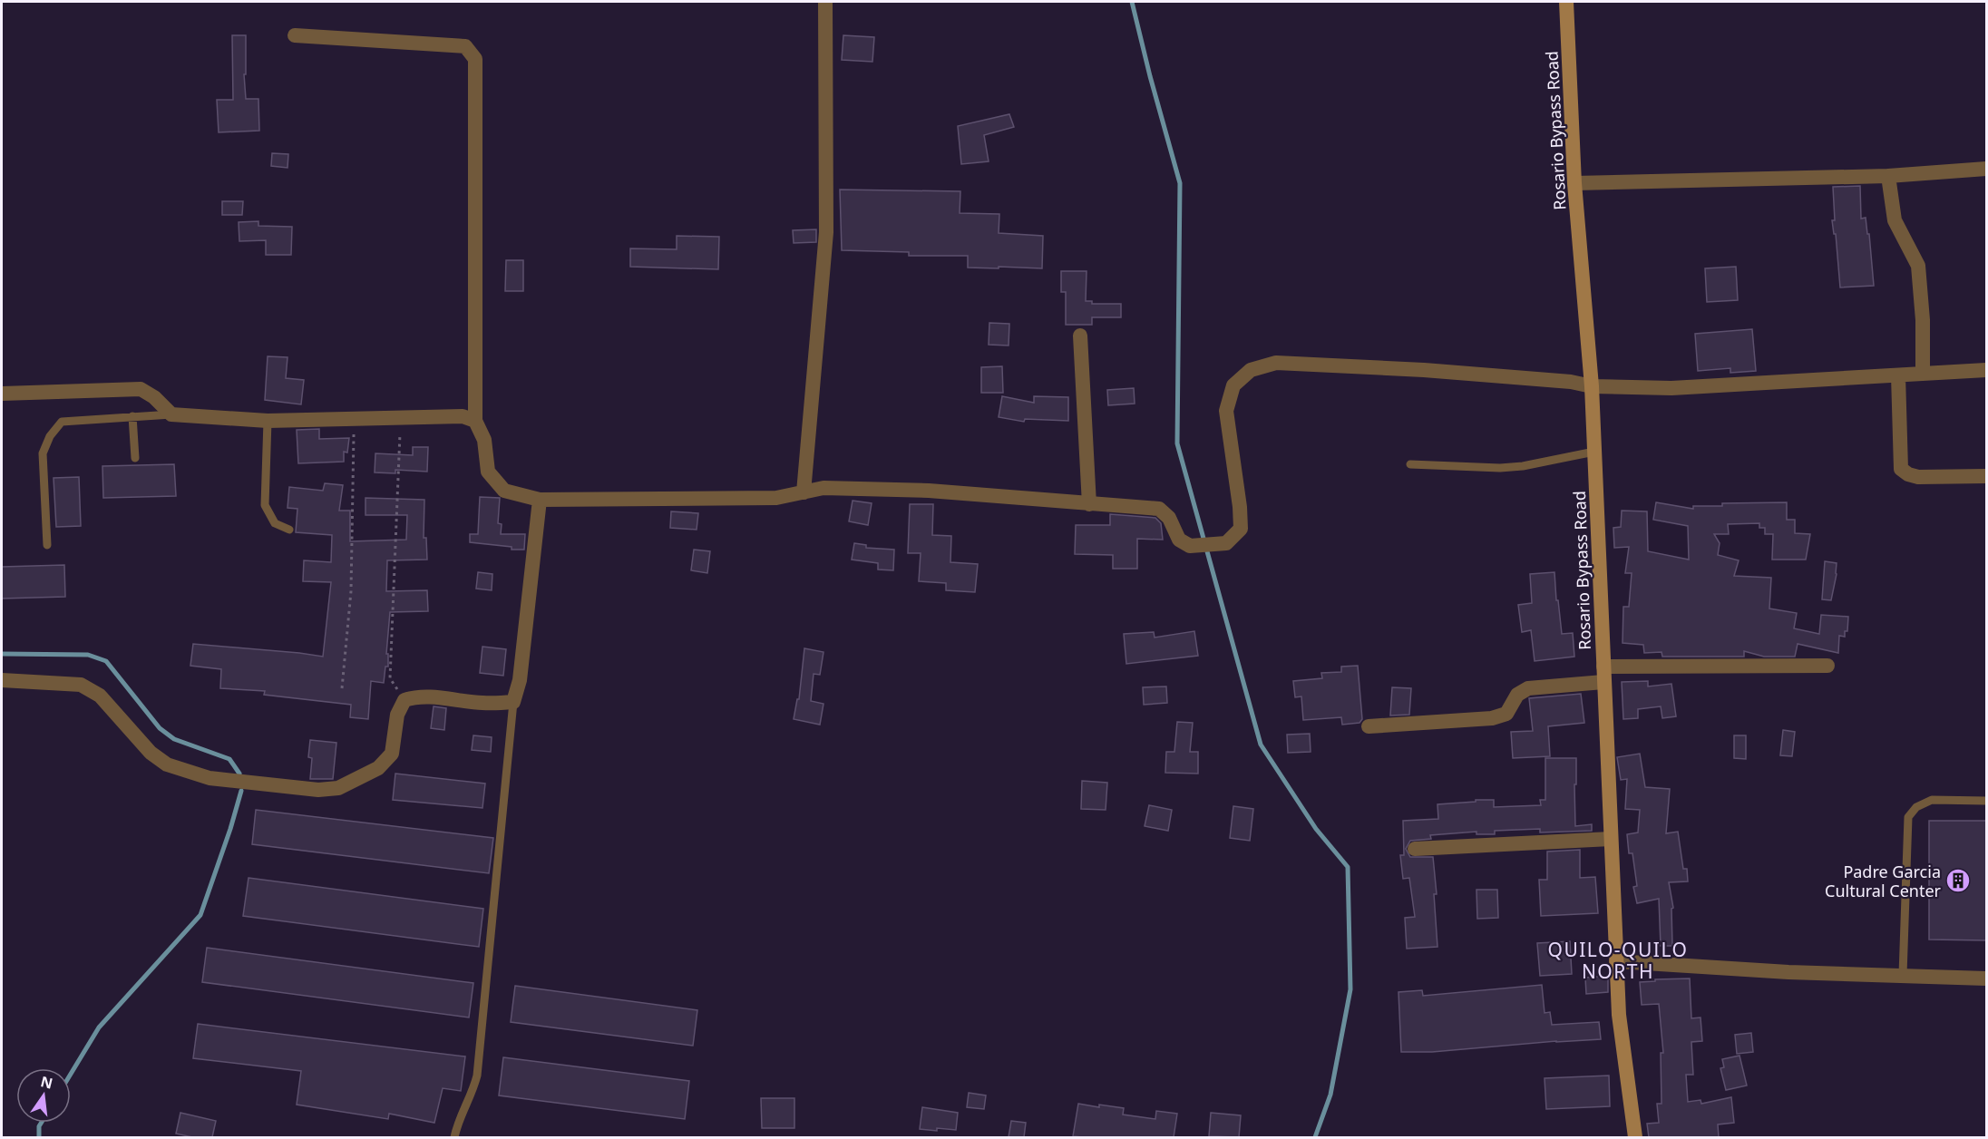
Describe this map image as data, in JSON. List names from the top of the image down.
{
  "streets": {
    "main road": ["Rosario Bypass Road"]
  },
  "districts": ["QUILO-QUILO NORTH"],
  "places": {
    "building": ["Padre Garcia Cultural Center"]
  },
  "north": "top"
}
